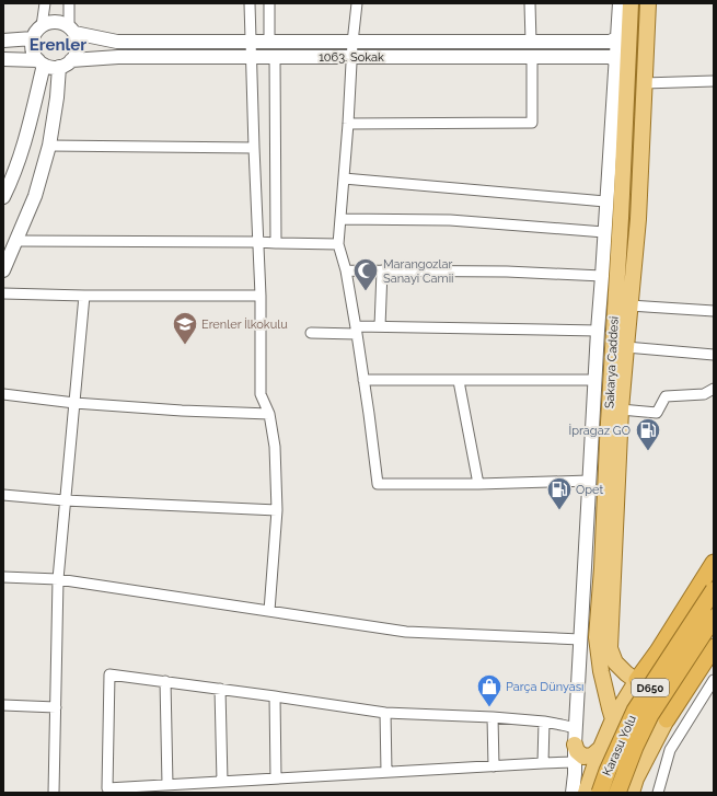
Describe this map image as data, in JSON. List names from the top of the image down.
{
  "streets": {
    "highway": ["D650", "Karasu Yolu"],
    "main road": ["1063. Sokak", "Sakarya Caddesi"]
  },
  "crossings": [
    ["1063. Sokak", "Sakarya Caddesi"]
  ],
  "districts": ["Erenler"],
  "places": {
    "mosque": ["Marangozlar Sanayi Camii"],
    "school or university": ["Erenler İlkokulu"],
    "fuel station": ["İpragaz GO", "Opet"],
    "shop": ["Parça Dünyası"]
  }
}
